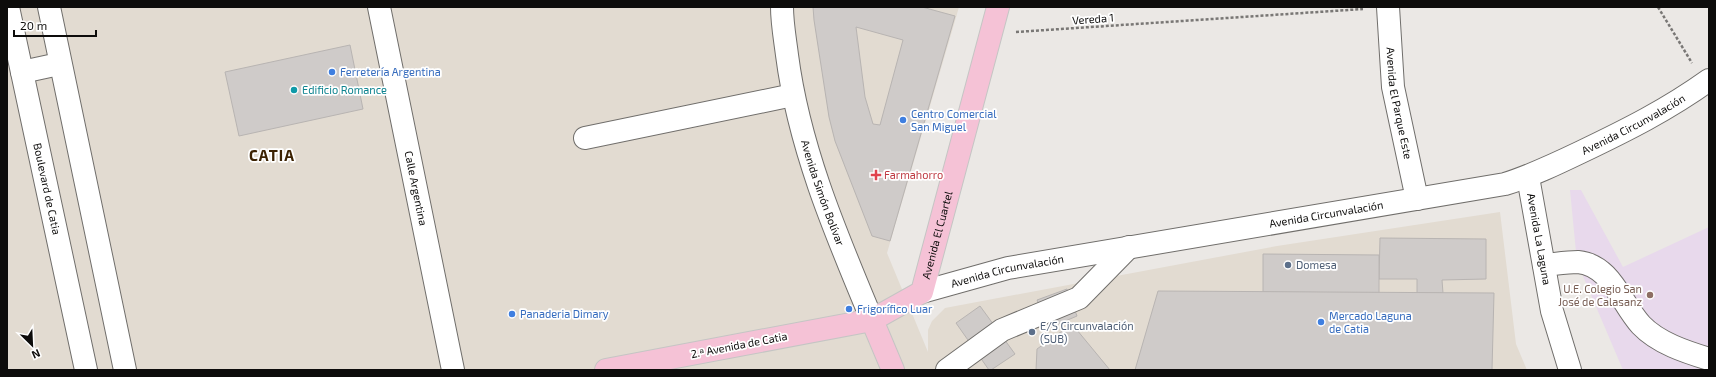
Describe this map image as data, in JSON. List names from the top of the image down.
{
  "streets": {
    "main road": ["Avenida Simón Bolívar", "Avenida El Cuartel", "2.ª Avenida de Catia"],
    "street": [
      "Avenida El Parque Este",
      "Avenida Circunvalación",
      "Boulevard de Catia",
      "Calle Argentina",
      "Avenida La Laguna"
    ],
    "path": ["Vereda 1"]
  },
  "crossings": [
    ["Vereda 1", "Avenida El Parque Este"],
    ["Vereda 1", "Avenida El Cuartel"],
    ["Avenida El Parque Este", "Avenida Circunvalación"],
    ["Avenida Circunvalación", "Avenida El Cuartel"],
    ["Avenida Circunvalación", "Avenida La Laguna"],
    ["Avenida Simón Bolívar", "Avenida El Cuartel"],
    ["Avenida Simón Bolívar", "2.ª Avenida de Catia"],
    ["Avenida El Cuartel", "2.ª Avenida de Catia"]
  ],
  "districts": ["CATIA"],
  "places": {
    "other": [
      "Ferretería Argentina",
      "Edificio Romance",
      "Centro Comercial San Miguel",
      "Domesa",
      "U.E. Colegio San José de Calasanz",
      "Frigorífico Luar",
      "Panaderia Dimary",
      "Mercado Laguna de Catia",
      "E/S Circunvalación (SUB)"
    ],
    "health": ["Farmahorro"]
  },
  "scale_bar": "20 m",
  "north": "bottom right"
}
